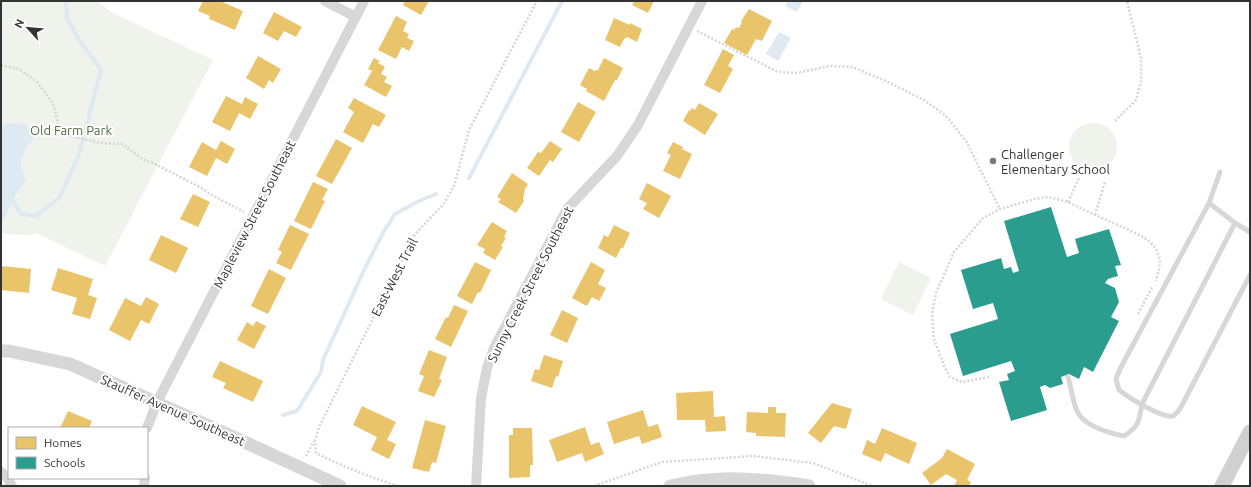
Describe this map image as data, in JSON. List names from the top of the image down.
{
  "streets": {
    "street": ["Mapleview Street Southeast", "Sunny Creek Street Southeast", "Stauffer Avenue Southeast"],
    "path": ["East-West Trail"]
  },
  "crossings": [
    ["Mapleview Street Southeast", "Stauffer Avenue Southeast"]
  ],
  "parks": ["Old Farm Park"],
  "places": ["Challenger Elementary School"],
  "legend": ["Homes", "Schools"],
  "north": "top left"
}
